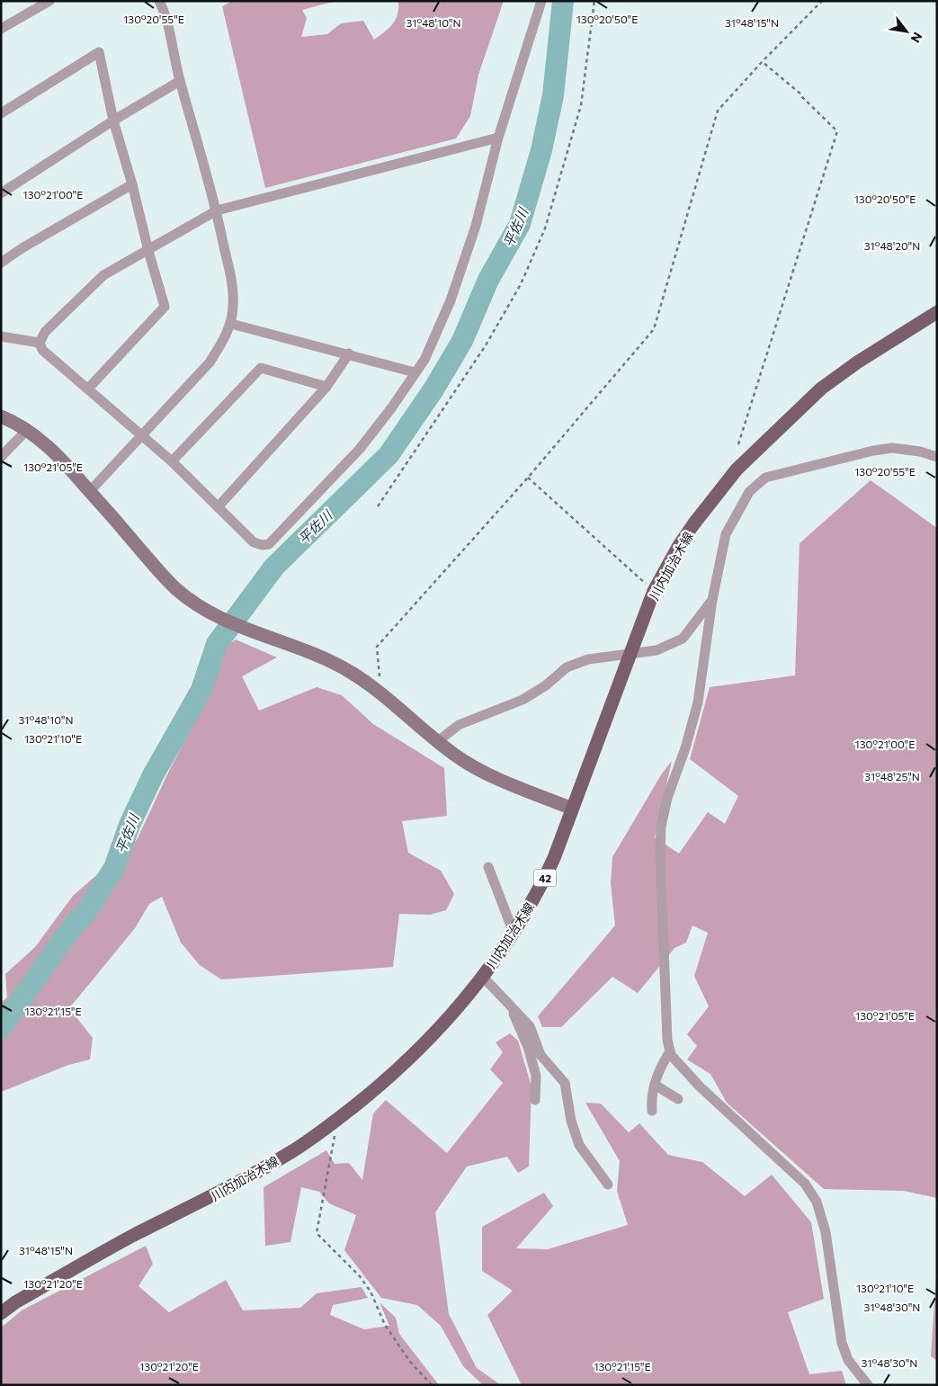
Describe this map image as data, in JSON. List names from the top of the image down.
{
  "streets": {
    "main road": ["川内加治木線", "42"]
  },
  "water": ["平佐川"],
  "north": "bottom right",
  "coordinates": [
    "130°20'55\"E",
    "130°20'50\"E",
    "31°48'15\"N",
    "31°48'10\"N",
    "130°21'00\"E",
    "31°48'20\"N",
    "130°21'05\"E",
    "130°21'10\"E",
    "31°48'25\"N",
    "130°21'15\"E",
    "130°21'20\"E",
    "31°48'30\"N"
  ]
}
